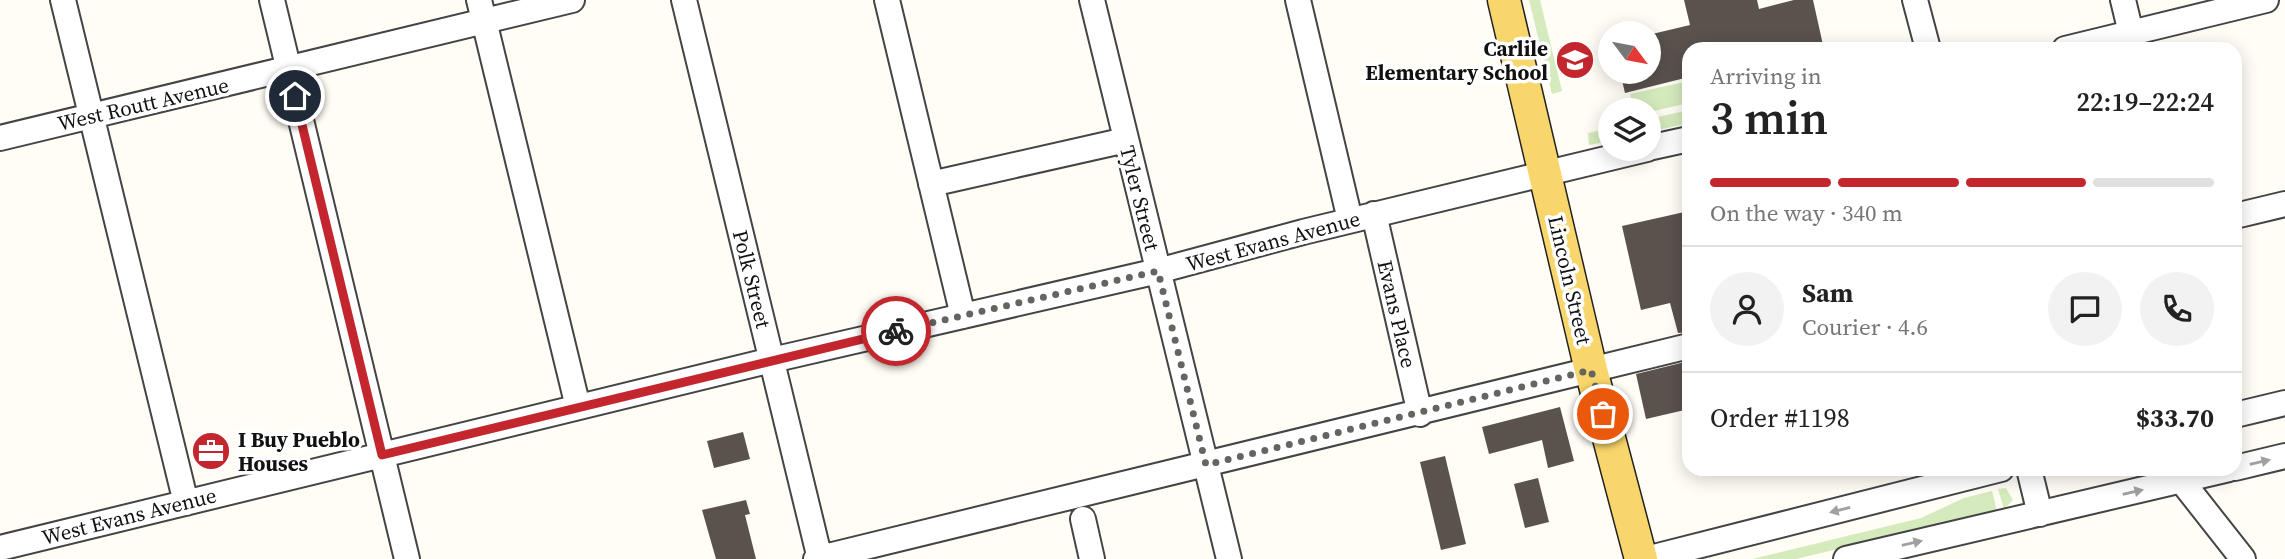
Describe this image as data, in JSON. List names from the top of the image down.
{
  "streets": {
    "main road": ["Lincoln Street"],
    "street": [
      "West Routt Avenue",
      "Tyler Street",
      "West Evans Avenue",
      "Polk Street",
      "Evans Place"
    ]
  },
  "crossings": [
    ["Tyler Street", "West Evans Avenue"],
    ["West Evans Avenue", "Polk Street"],
    ["West Evans Avenue", "Lincoln Street"],
    ["West Evans Avenue", "Evans Place"]
  ],
  "places": {
    "school or university": ["Carlile Elementary School"],
    "office": ["I Buy Pueblo Houses"]
  },
  "north": "bottom right",
  "page": {
    "heading": ["3 min", "Arriving in", "22:19–22:24"],
    "panel": [
      "Sam",
      "Courier · 4.6",
      "Order #1198",
      "$33.70"
    ],
    "bar": "On the way · 340 m"
  }
}
